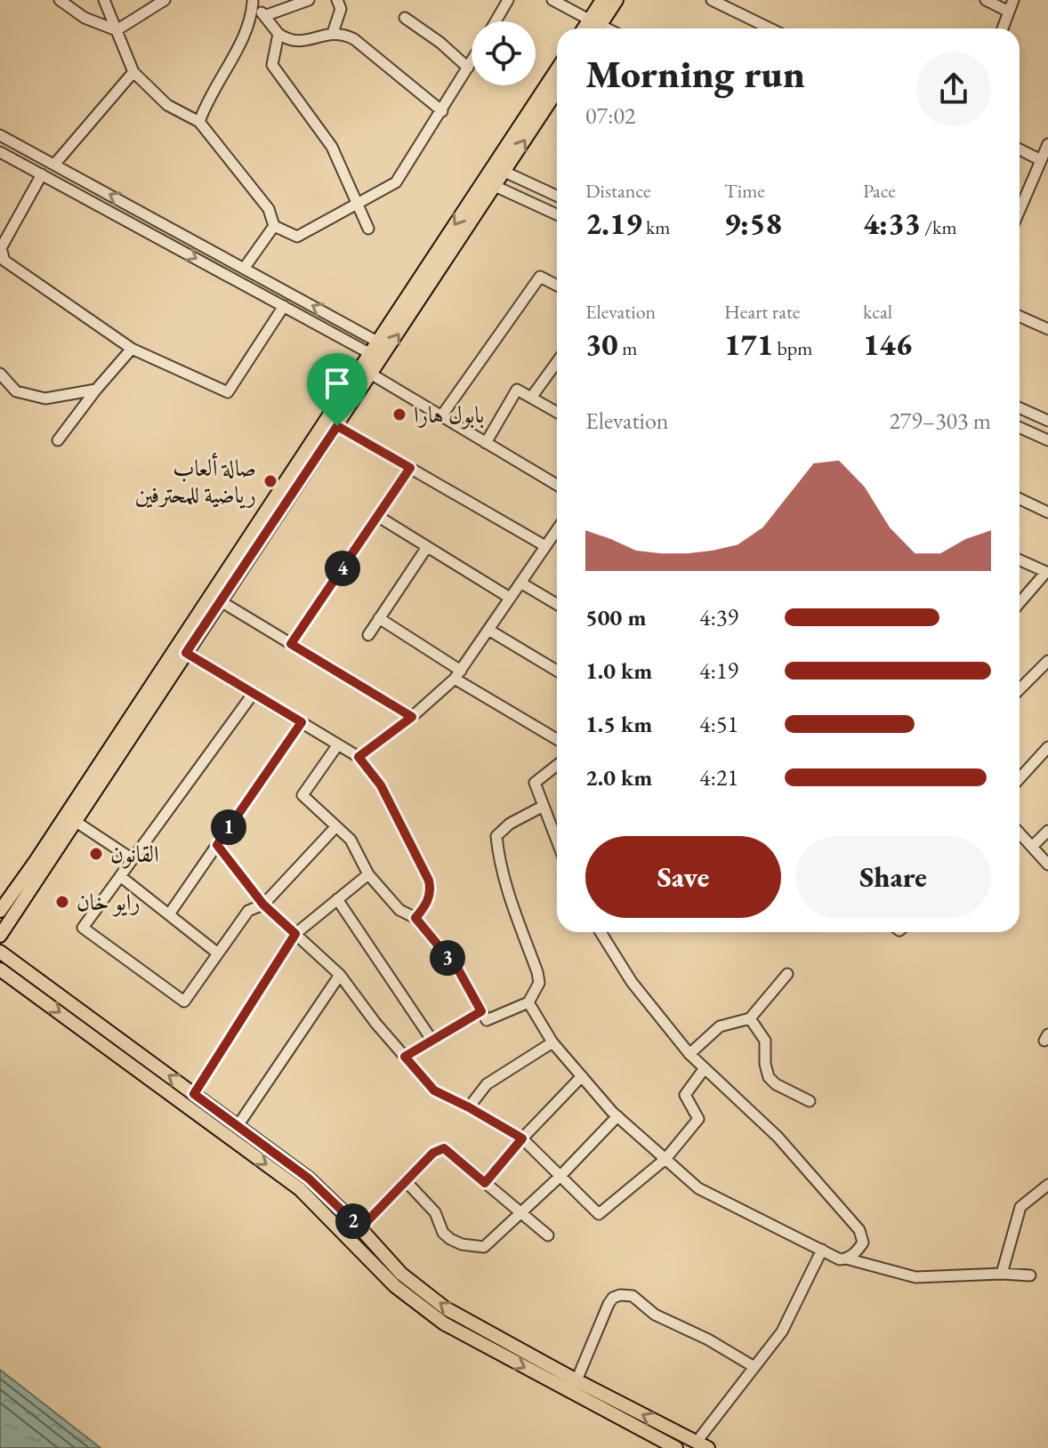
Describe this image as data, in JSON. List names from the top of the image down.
{
  "places": [
    "بابول هارا",
    "صالة ألعاب رياضية للمحترفين",
    "القانون",
    "رايو خان"
  ],
  "page": {
    "heading": ["Morning run", "07:02"],
    "stats": [
      ["Distance", "2.19 km"],
      ["Time", "9:58"],
      ["Pace", "4:33 /km"],
      ["Elevation", "30 m"],
      ["Heart rate", "171 bpm"],
      ["kcal", "146"]
    ],
    "chart": ["Elevation", "279–303 m"],
    "pins": [
      "4",
      "1",
      "3",
      "2"
    ],
    "list": [
      {
        "name": "500 m",
        "note": "4:39"
      },
      {
        "name": "1.0 km",
        "note": "4:19"
      },
      {
        "name": "1.5 km",
        "note": "4:51"
      },
      {
        "name": "2.0 km",
        "note": "4:21"
      }
    ],
    "buttons": ["Save", "Share"]
  }
}
